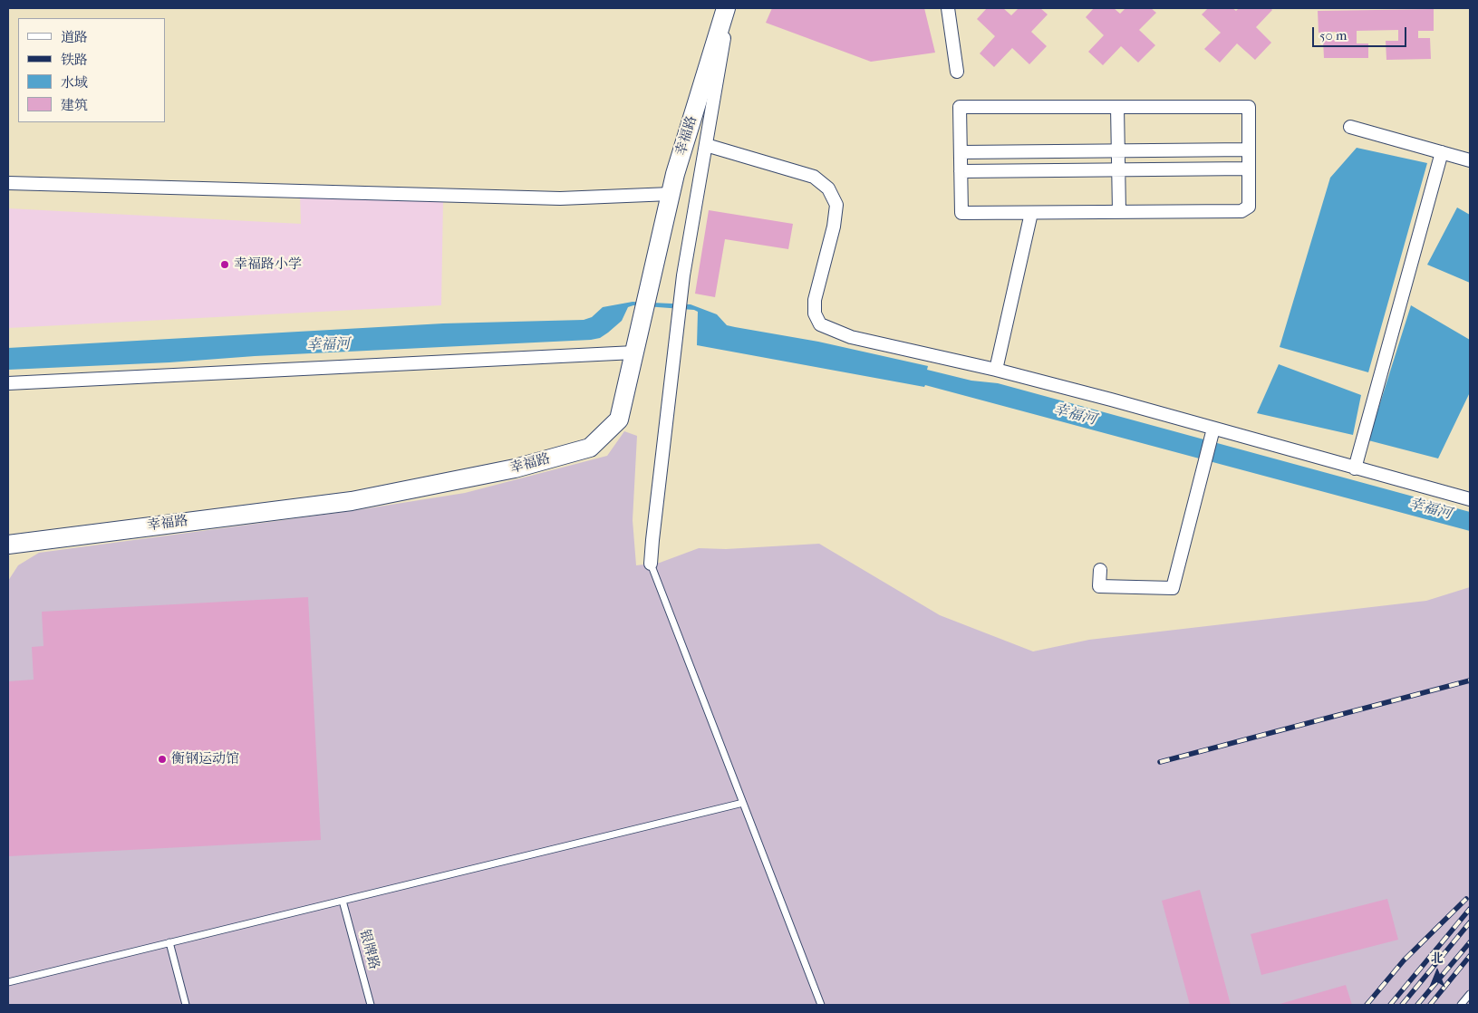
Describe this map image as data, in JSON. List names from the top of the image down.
{
  "streets": {
    "street": ["幸福路"],
    "lane": ["银牌路"]
  },
  "water": ["幸福河"],
  "places": ["幸福路小学", "衡钢运动馆"],
  "legend": [
    "道路",
    "铁路",
    "水域",
    "建筑"
  ],
  "scale_bar": "50 m",
  "north": "top"
}
